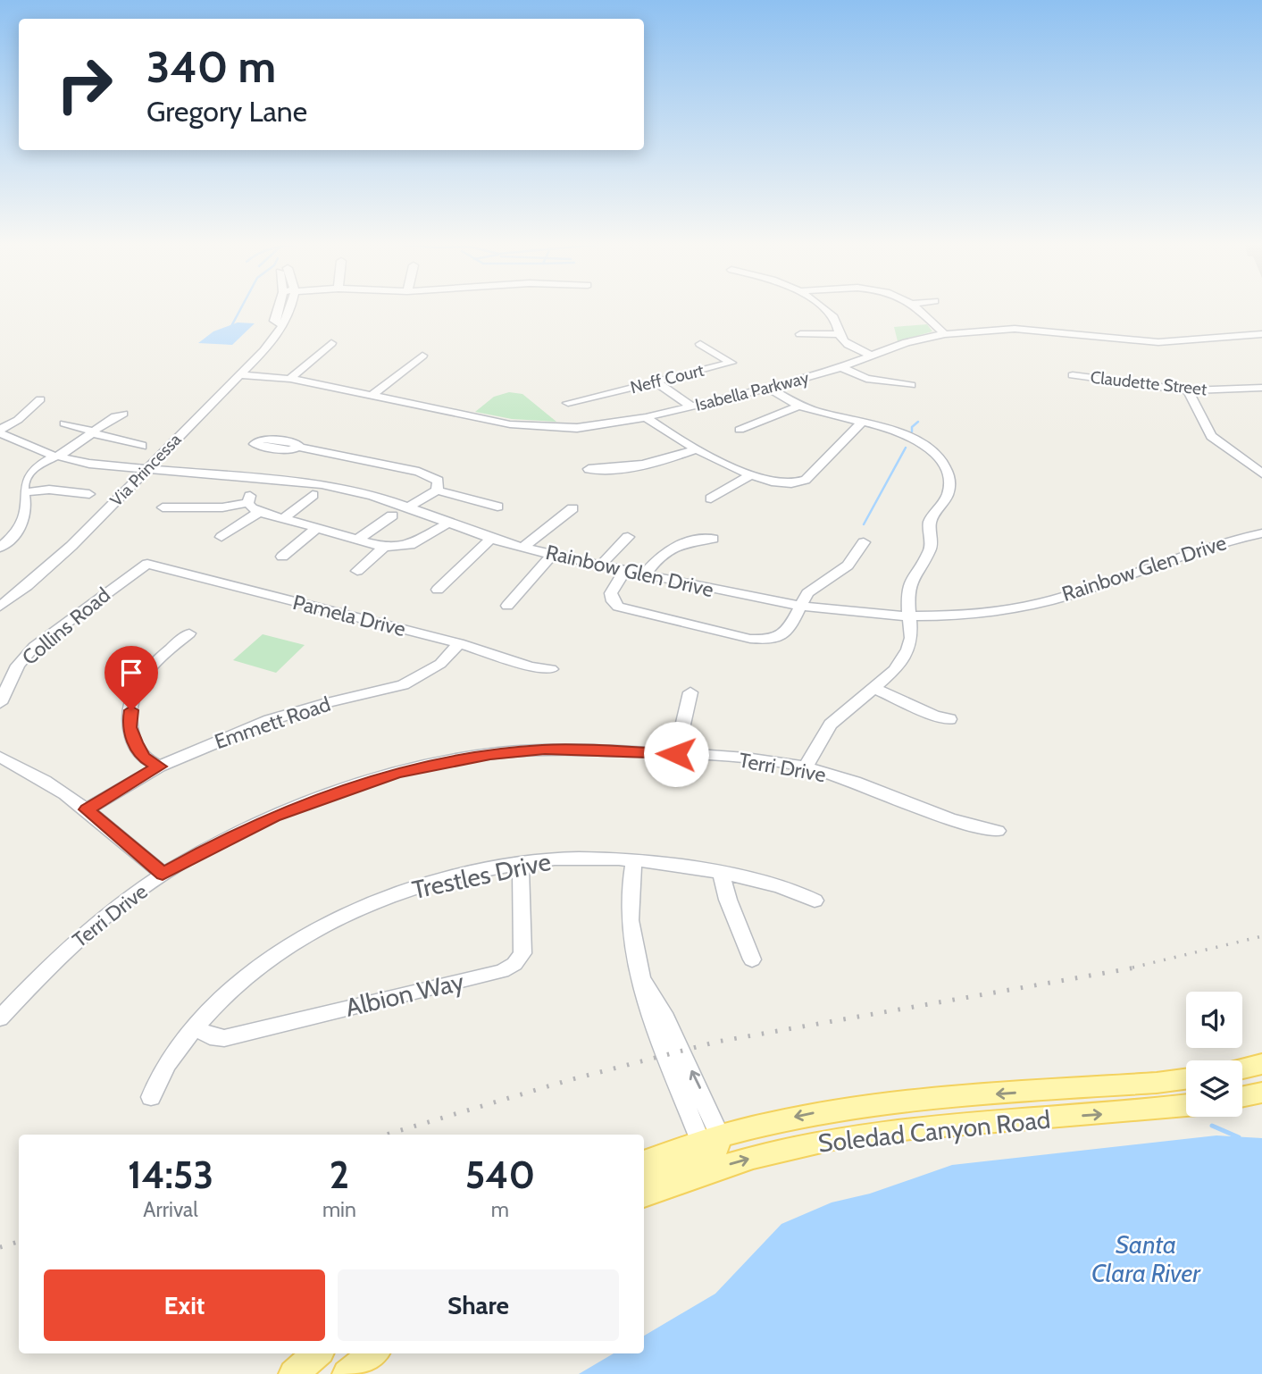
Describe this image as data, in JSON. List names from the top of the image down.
{
  "streets": {
    "main road": ["Soledad Canyon Road"],
    "street": [
      "Neff Court",
      "Claudette Street",
      "Isabella Parkway",
      "Via Princessa",
      "Rainbow Glen Drive",
      "Pamela Drive",
      "Collins Road",
      "Emmett Road",
      "Terri Drive",
      "Trestles Drive",
      "Albion Way"
    ]
  },
  "crossings": [
    ["Isabella Parkway", "Via Princessa"],
    ["Via Princessa", "Rainbow Glen Drive"],
    ["Pamela Drive", "Collins Road"],
    ["Pamela Drive", "Emmett Road"],
    ["Trestles Drive", "Albion Way"]
  ],
  "water": ["Santa Clara River"],
  "page": {
    "turn": ["340 m", "Gregory Lane"],
    "eta": [
      "14:53",
      "Arrival",
      "2",
      "min",
      "540",
      "m"
    ],
    "buttons": ["Exit", "Share"]
  }
}
